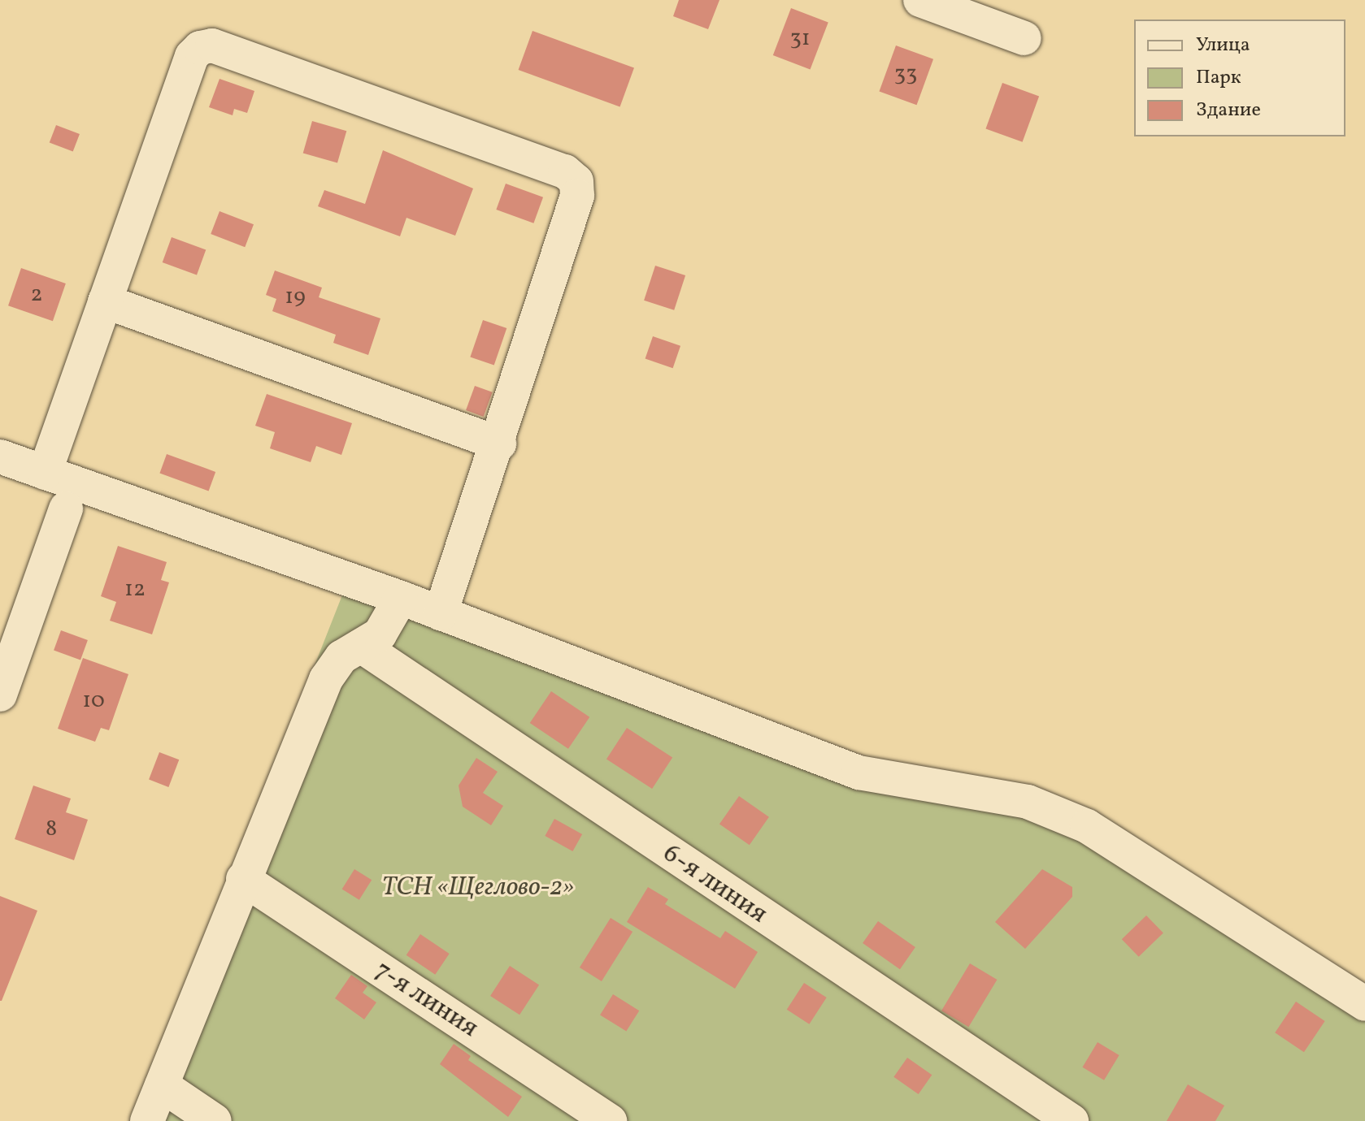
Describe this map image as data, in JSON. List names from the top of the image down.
{
  "streets": {
    "street": ["6-я линия", "7-я линия"]
  },
  "parks": ["ТСН «Щеглово-2»"],
  "house_numbers": [
    "31",
    "33",
    "2",
    "19",
    "12",
    "10",
    "8"
  ],
  "legend": ["Улица", "Парк", "Здание"]
}
